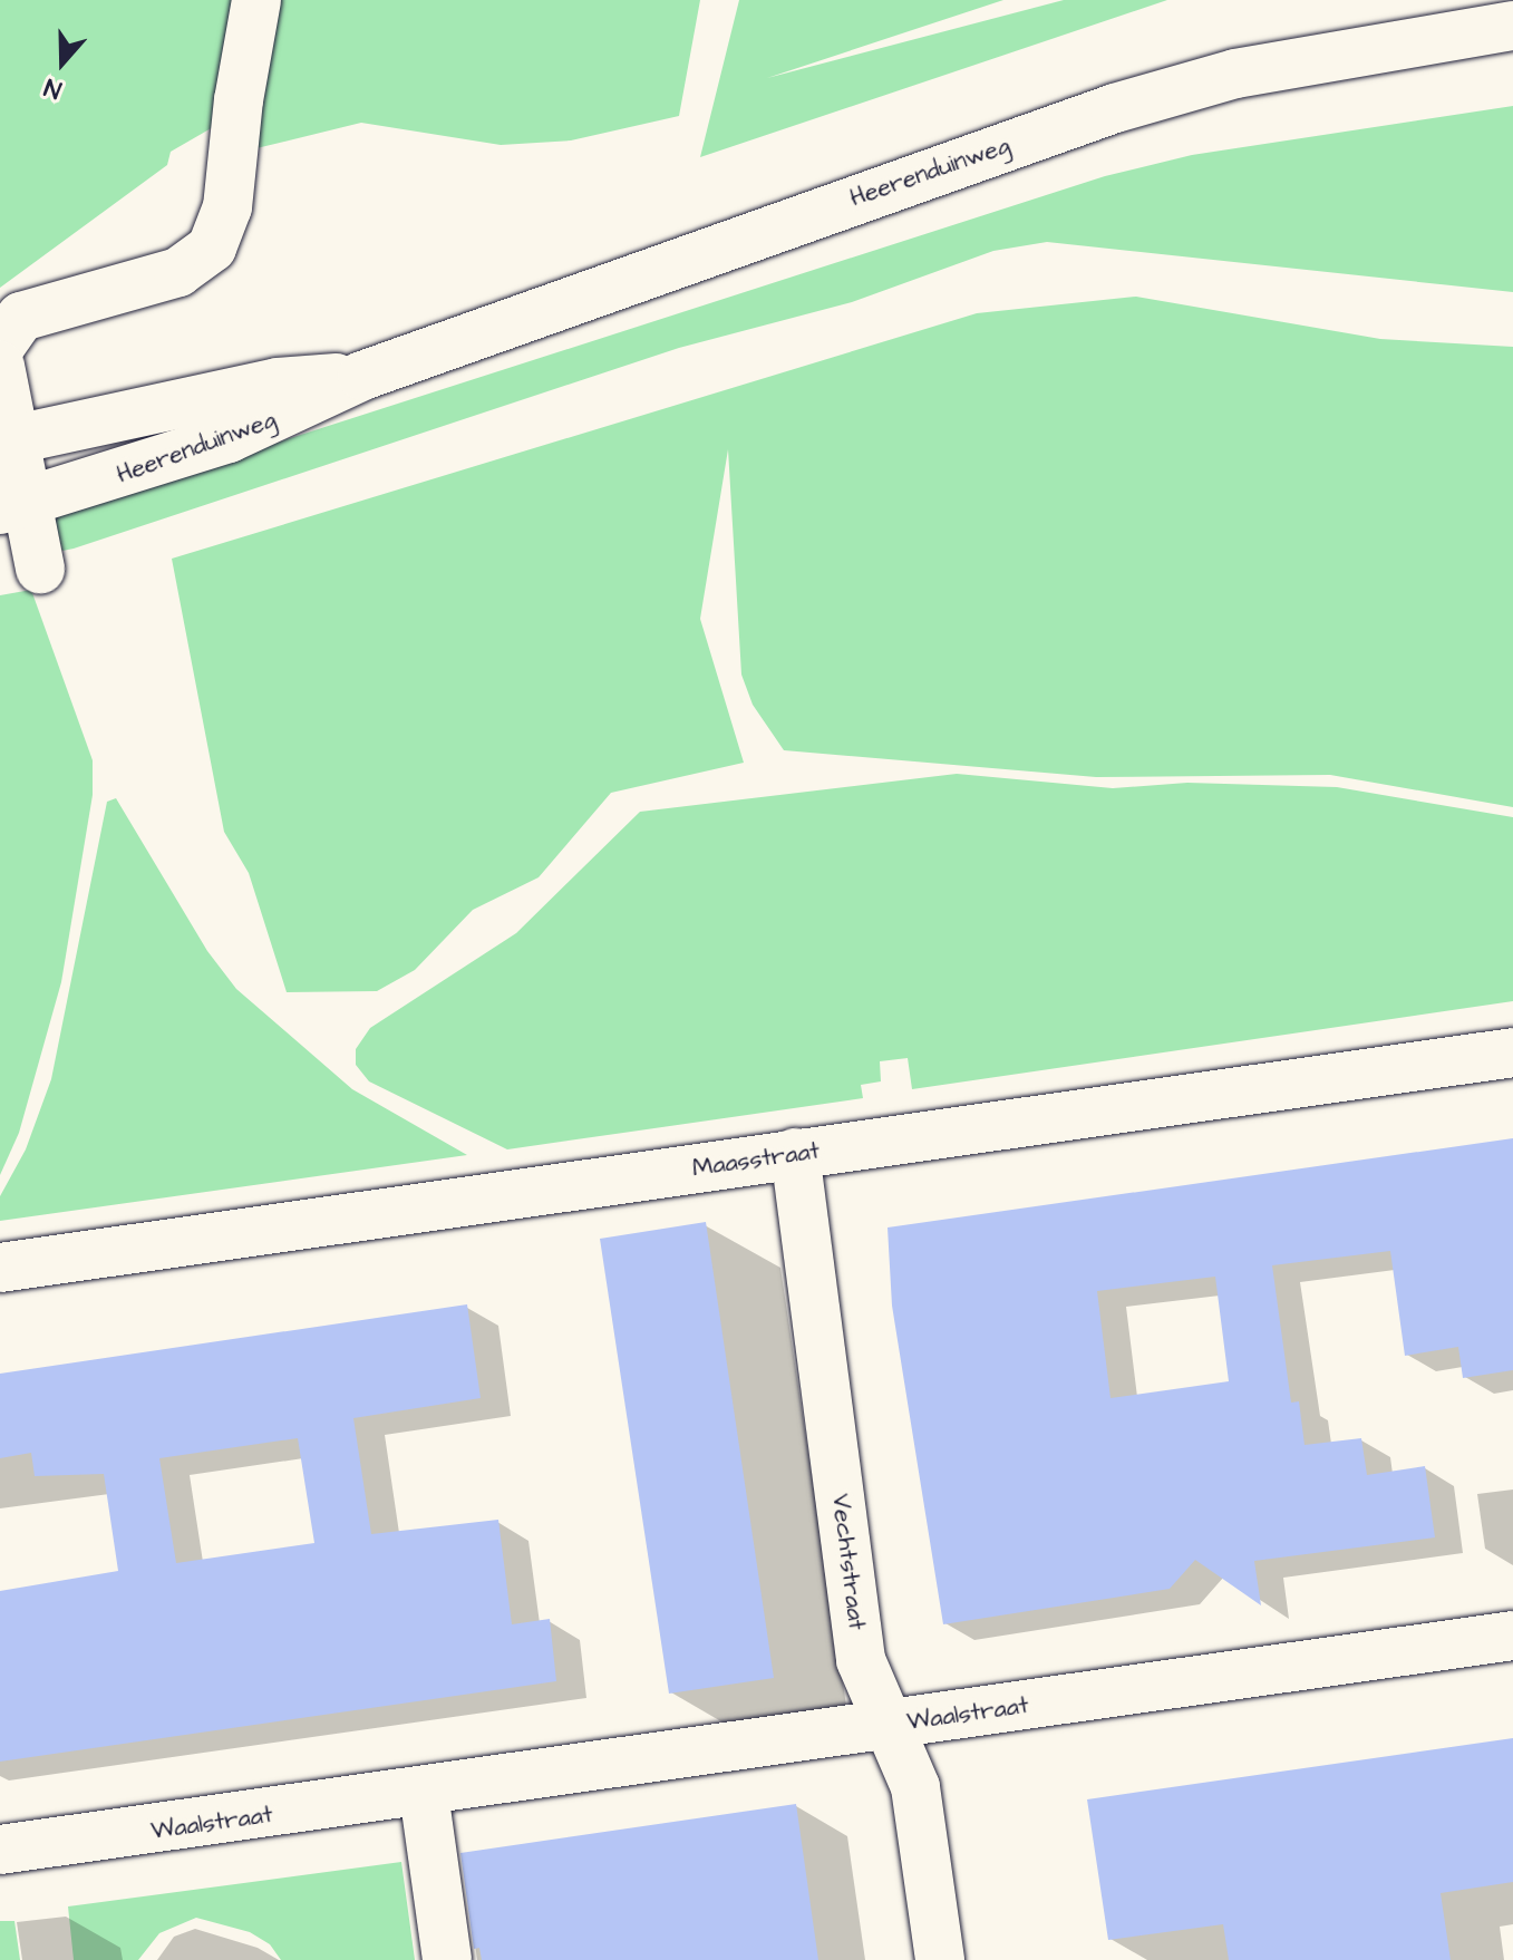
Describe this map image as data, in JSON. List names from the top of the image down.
{
  "streets": {
    "street": [
      "Heerenduinweg",
      "Maasstraat",
      "Vechtstraat",
      "Waalstraat"
    ]
  },
  "crossings": [
    ["Maasstraat", "Vechtstraat"],
    ["Vechtstraat", "Waalstraat"]
  ],
  "north": "bottom"
}
